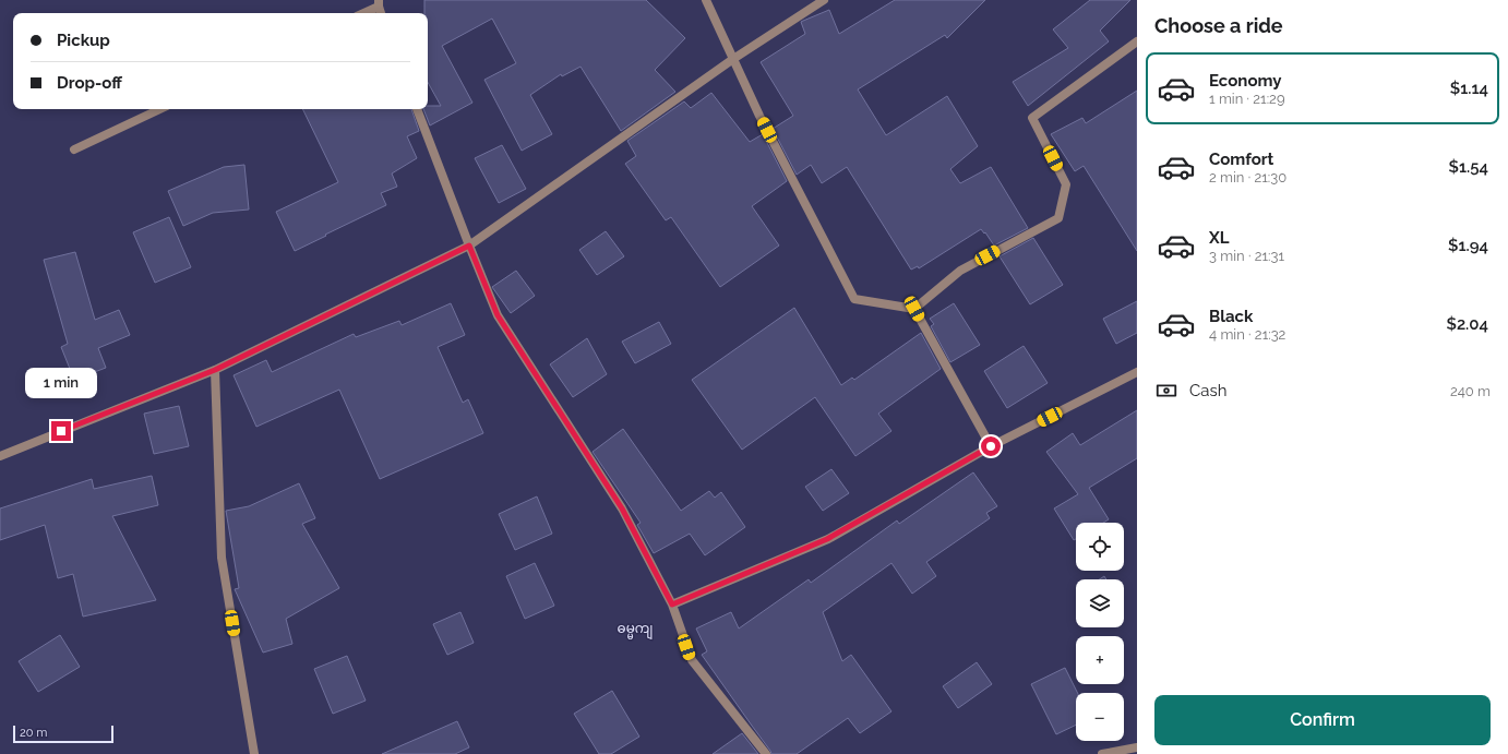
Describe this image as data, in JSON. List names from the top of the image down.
{
  "districts": ["ဓမ္မကျ"],
  "scale_bar": "20 m",
  "page": {
    "heading": "Choose a ride",
    "banner": ["Pickup", "Drop-off"],
    "list": [
      {
        "name": "Economy",
        "note": "1 min · 21:29",
        "value": "$1.14"
      },
      {
        "name": "Comfort",
        "note": "2 min · 21:30",
        "value": "$1.54"
      },
      {
        "name": "XL",
        "note": "3 min · 21:31",
        "value": "$1.94"
      },
      {
        "name": "Black",
        "note": "4 min · 21:32",
        "value": "$2.04"
      }
    ],
    "pay": ["Cash", "240 m"],
    "bubble": "1 min",
    "map_buttons": ["+", "−"],
    "buttons": "Confirm",
    "scale": "20 m"
  }
}
